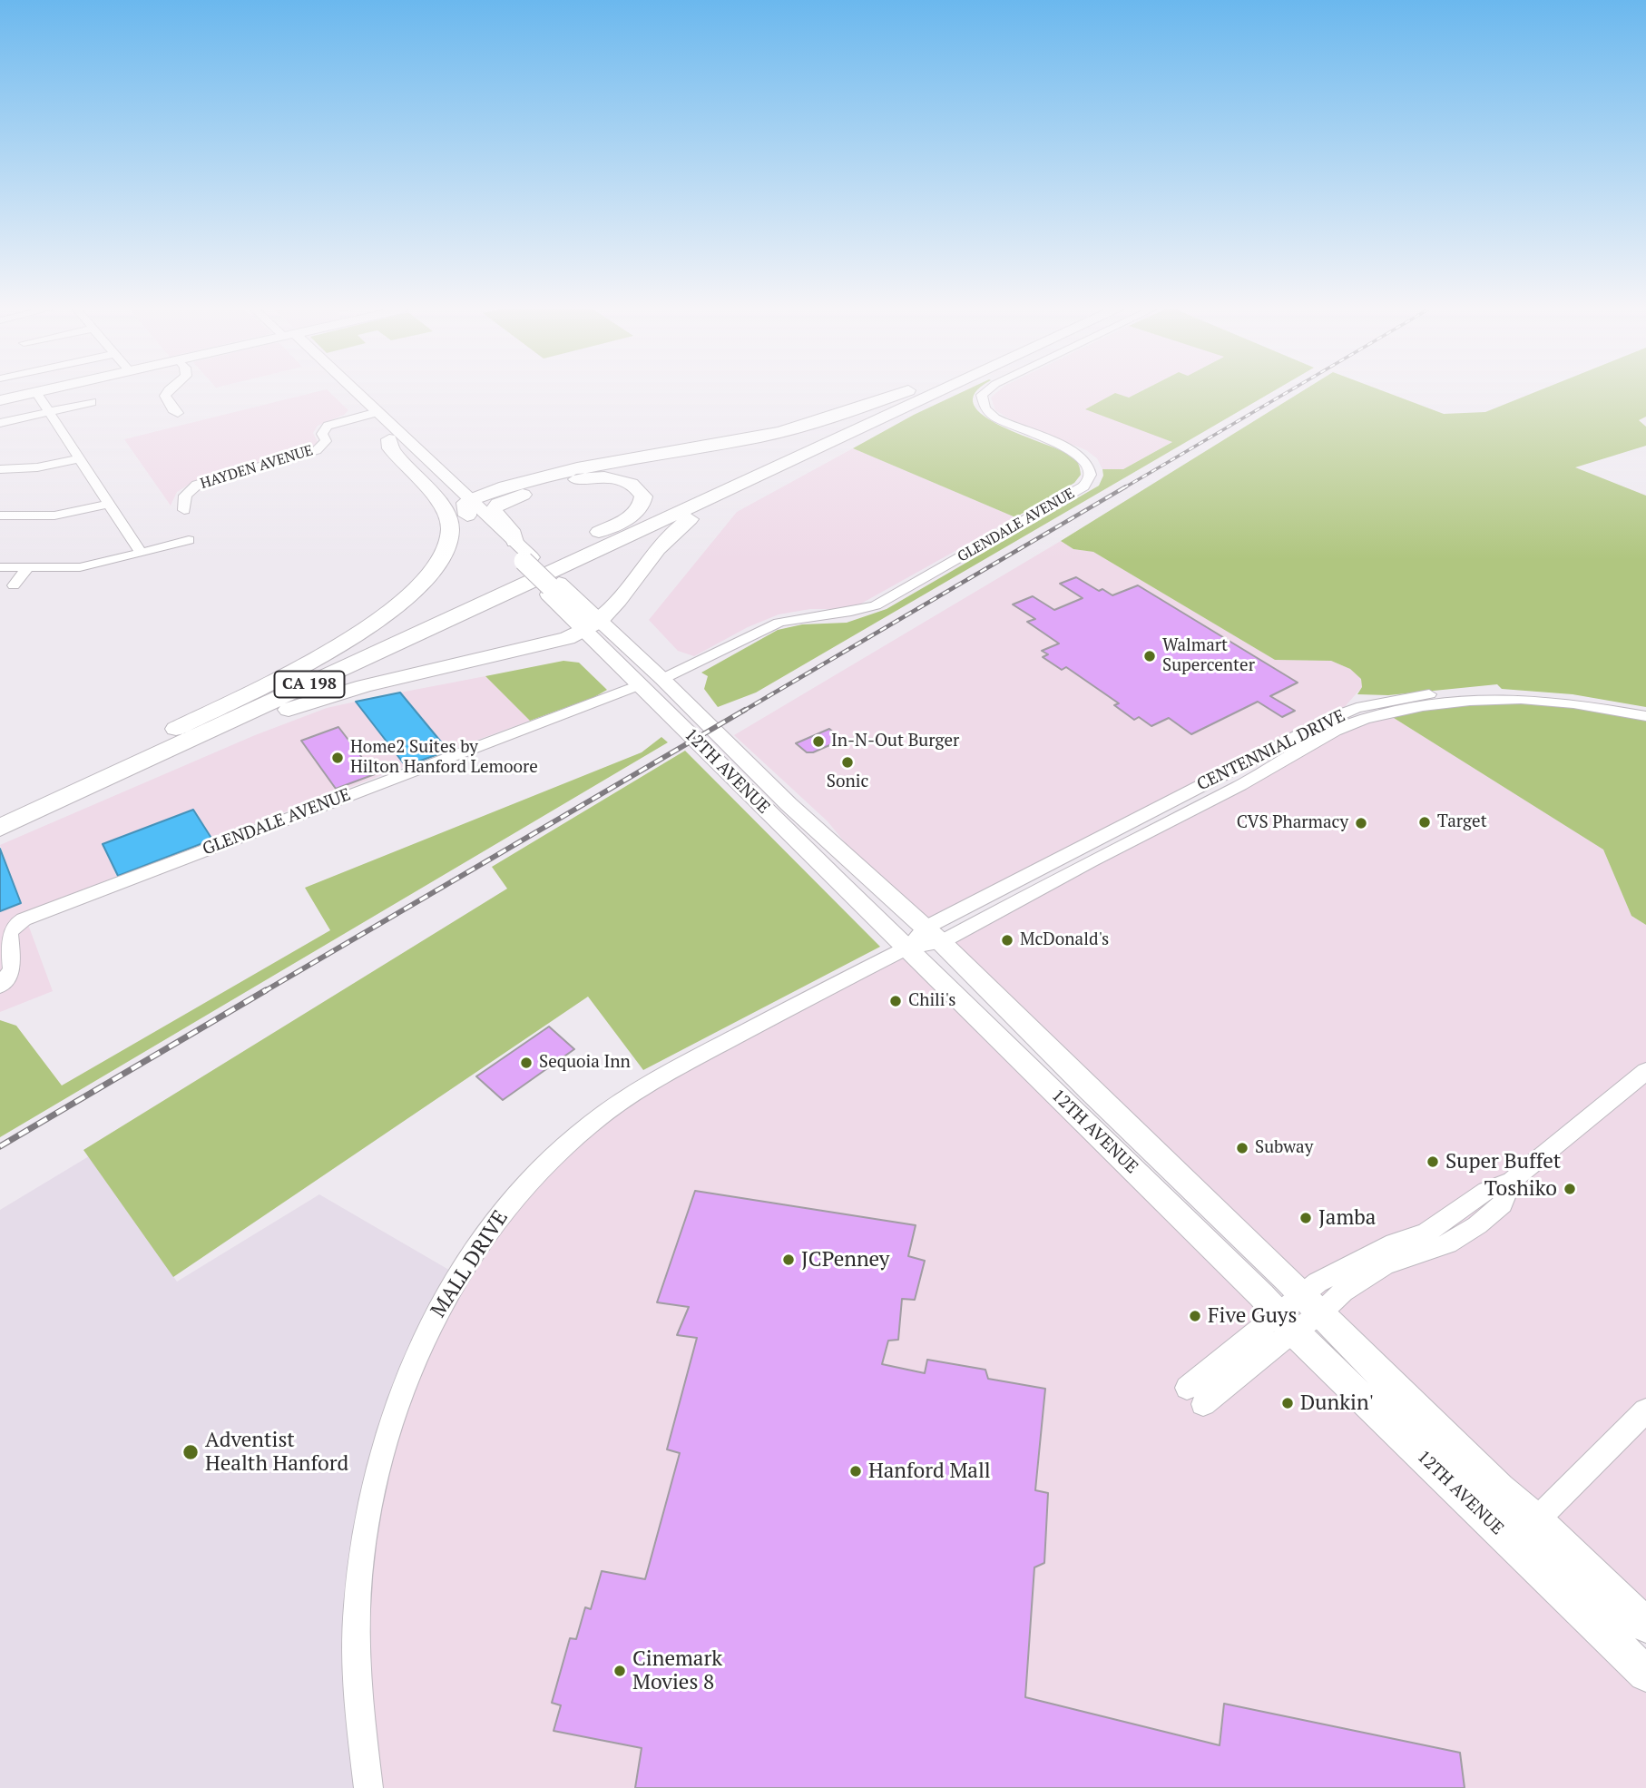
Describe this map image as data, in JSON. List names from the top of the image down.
{
  "streets": {
    "highway": ["CA 198"],
    "main road": ["12TH AVENUE"],
    "street": [
      "HAYDEN AVENUE",
      "GLENDALE AVENUE",
      "CENTENNIAL DRIVE",
      "MALL DRIVE"
    ]
  },
  "crossings": [
    ["GLENDALE AVENUE", "12TH AVENUE"],
    ["CENTENNIAL DRIVE", "12TH AVENUE"],
    ["CENTENNIAL DRIVE", "MALL DRIVE"],
    ["12TH AVENUE", "MALL DRIVE"]
  ],
  "places": [
    "Walmart Supercenter",
    "In-N-Out Burger",
    "Home2 Suites by Hilton Hanford Lemoore",
    "Sonic",
    "Target",
    "CVS Pharmacy",
    "McDonald's",
    "Chili's",
    "Sequoia Inn",
    "Subway",
    "Super Buffet",
    "Toshiko",
    "Jamba",
    "JCPenney",
    "Five Guys",
    "Dunkin'",
    "Adventist Health Hanford",
    "Hanford Mall",
    "Cinemark Movies 8"
  ]
}
